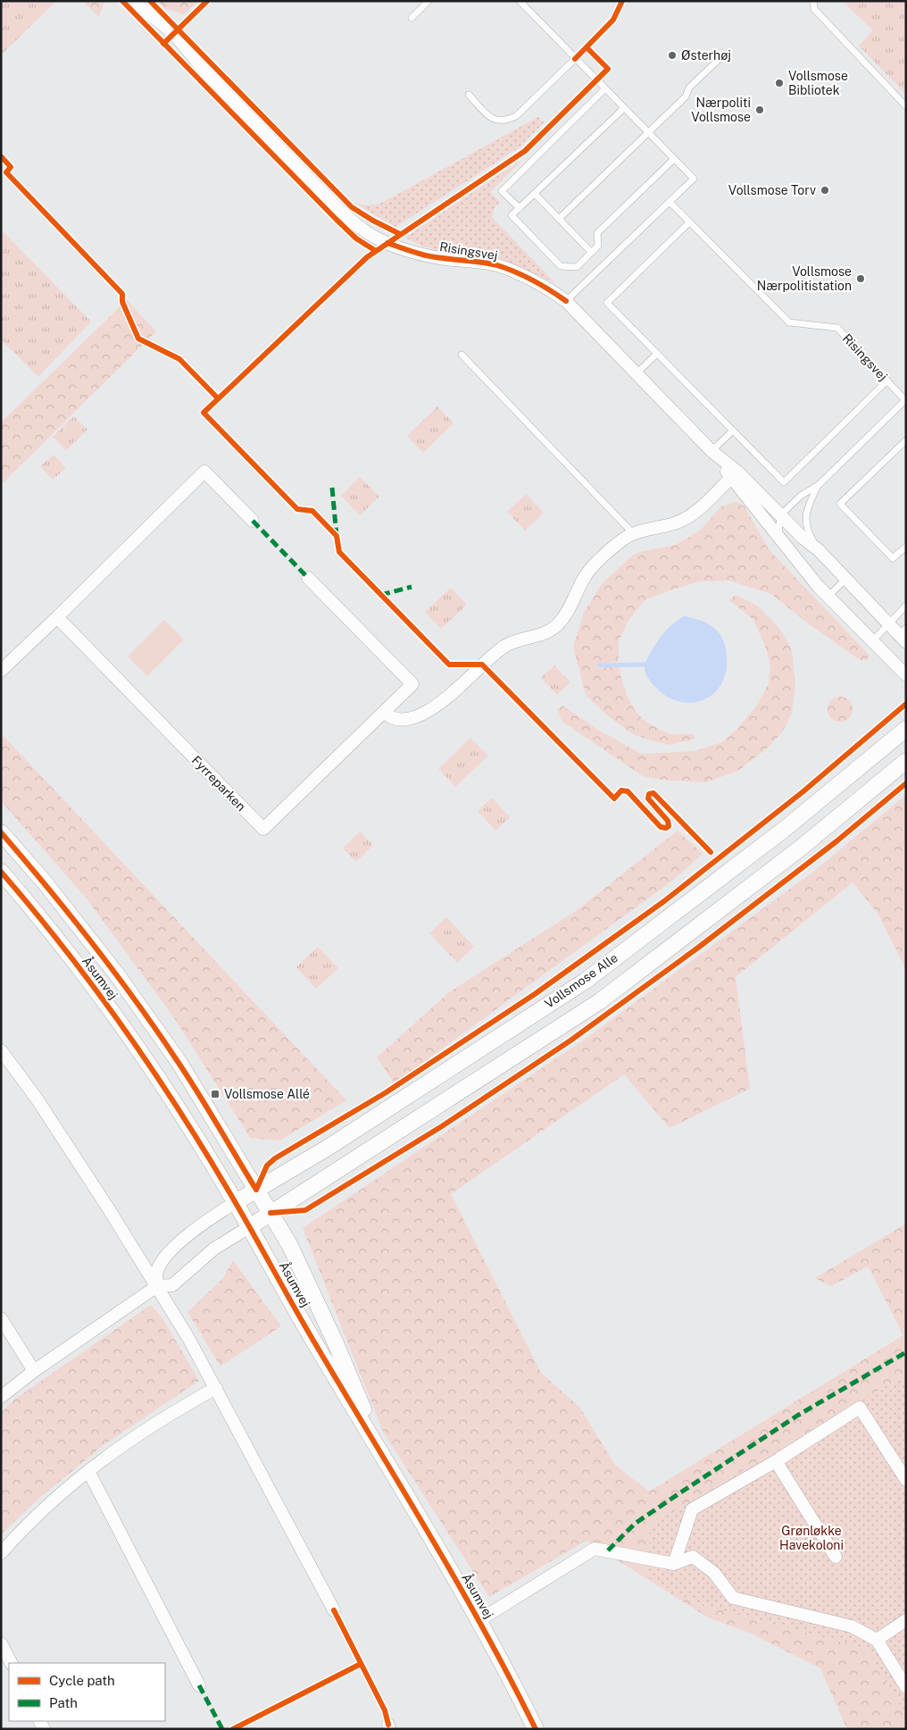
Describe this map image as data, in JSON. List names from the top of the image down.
{
  "streets": {
    "street": [
      "Risingsvej",
      "Fyrreparken",
      "Åsumvej",
      "Vollsmose Alle"
    ]
  },
  "crossings": [
    ["Åsumvej", "Vollsmose Alle"]
  ],
  "parks": ["Grønløkke Havekoloni"],
  "places": {
    "other": [
      "Østerhøj",
      "Vollsmose Bibliotek",
      "Nærpoliti Vollsmose",
      "Vollsmose Torv",
      "Vollsmose Nærpolitistation"
    ],
    "transit": ["Vollsmose Allé"]
  },
  "legend": ["Cycle path", "Path"]
}
